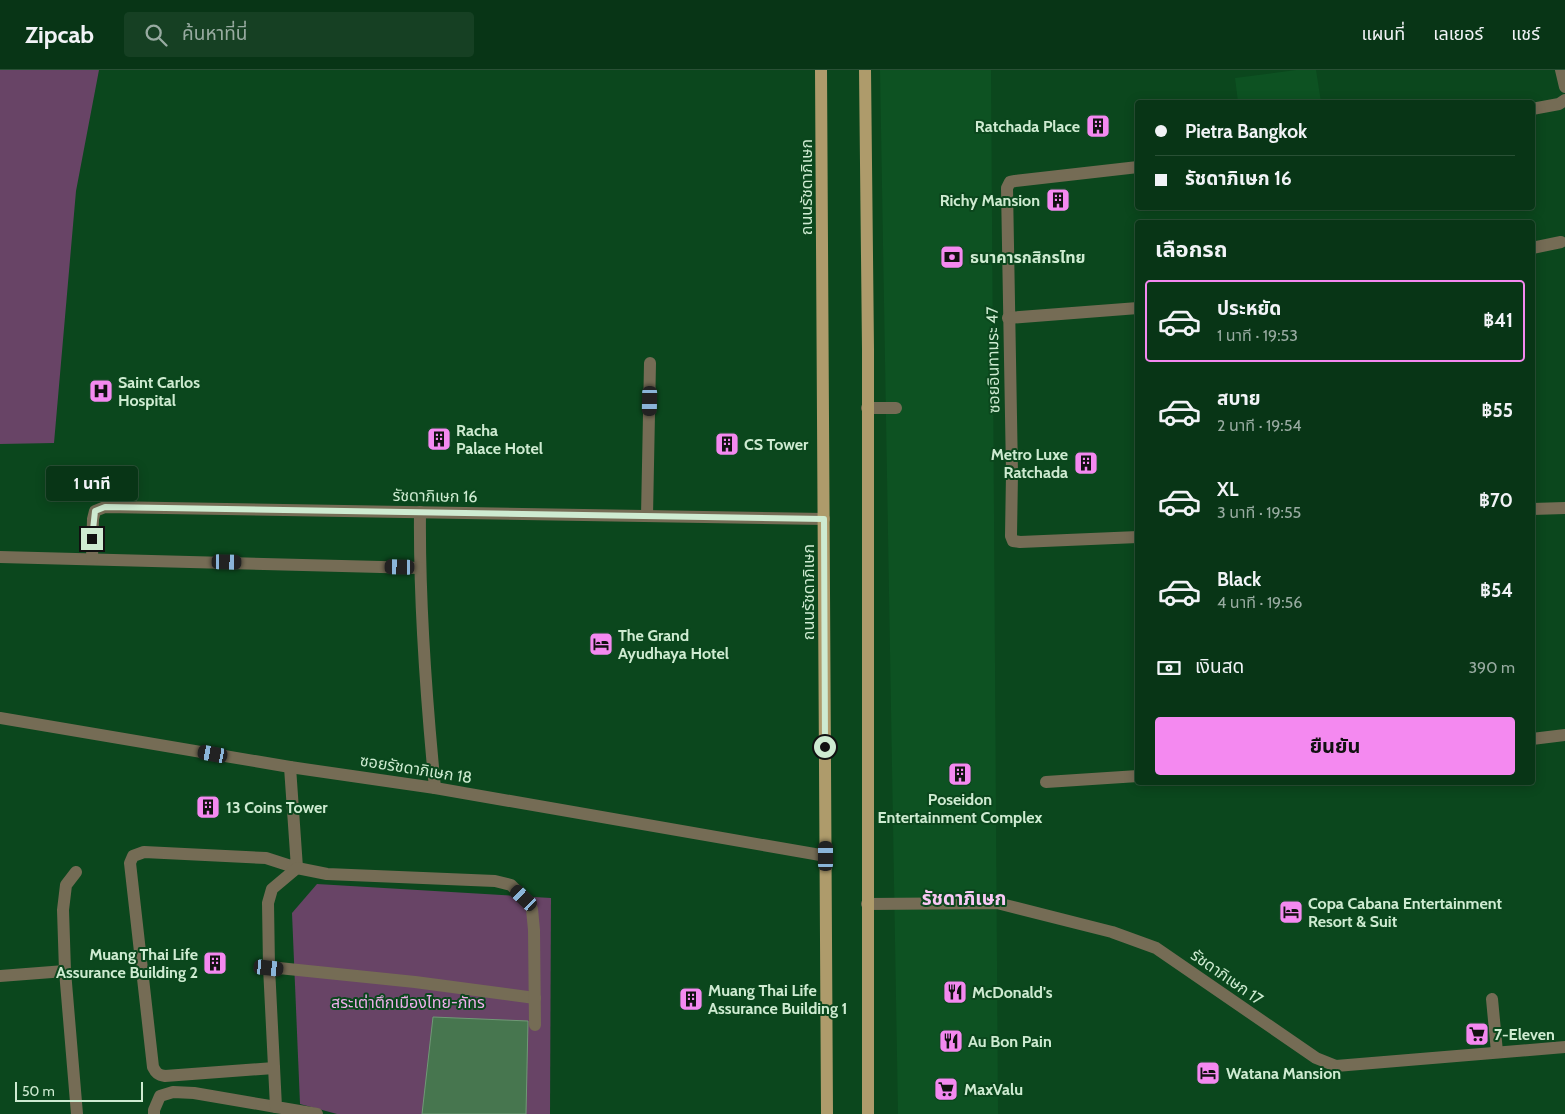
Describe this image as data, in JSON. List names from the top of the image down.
{
  "streets": {
    "main road": ["ถนนรัชดาภิเษก"],
    "street": [
      "ซอยอินทามระ 47",
      "รัชดาภิเษก 16",
      "ซอยรัชดาภิเษก 18",
      "รัชดาภิเษก 17"
    ]
  },
  "crossings": [
    ["ถนนรัชดาภิเษก", "รัชดาภิเษก 16"],
    ["ถนนรัชดาภิเษก", "ซอยรัชดาภิเษก 18"]
  ],
  "districts": ["รัชดาภิเษก"],
  "parks": ["สระเต่าตึกเมืองไทย-ภัทร"],
  "places": {
    "building": [
      "Ratchada Place",
      "Richy Mansion",
      "Racha Palace Hotel",
      "CS Tower",
      "Metro Luxe Ratchada",
      "Poseidon Entertainment Complex",
      "13 Coins Tower",
      "Muang Thai Life Assurance Building 2",
      "Muang Thai Life Assurance Building 1"
    ],
    "bank": ["ธนาคารกสิกรไทย"],
    "hospital": ["Saint Carlos Hospital"],
    "hotel": ["The Grand Ayudhaya Hotel", "Copa Cabana Entertainment Resort & Suit", "Watana Mansion"],
    "restaurant": ["McDonald's", "Au Bon Pain"],
    "supermarket": ["7-Eleven", "MaxValu"]
  },
  "scale_bar": "50 m",
  "page": {
    "header": "Zipcab",
    "search": "ค้นหาที่นี่",
    "nav": ["แผนที่", "เลเยอร์", "แชร์"],
    "banner": ["Pietra Bangkok", "รัชดาภิเษก 16"],
    "heading": "เลือกรถ",
    "list": [
      {
        "name": "ประหยัด",
        "note": "1 นาที · 19:53",
        "value": "฿41"
      },
      {
        "name": "สบาย",
        "note": "2 นาที · 19:54",
        "value": "฿55"
      },
      {
        "name": "XL",
        "note": "3 นาที · 19:55",
        "value": "฿70"
      },
      {
        "name": "Black",
        "note": "4 นาที · 19:56",
        "value": "฿54"
      }
    ],
    "bubble": "1 นาที",
    "pay": ["เงินสด", "390 m"],
    "buttons": "ยืนยัน",
    "scale": "50 m"
  }
}
